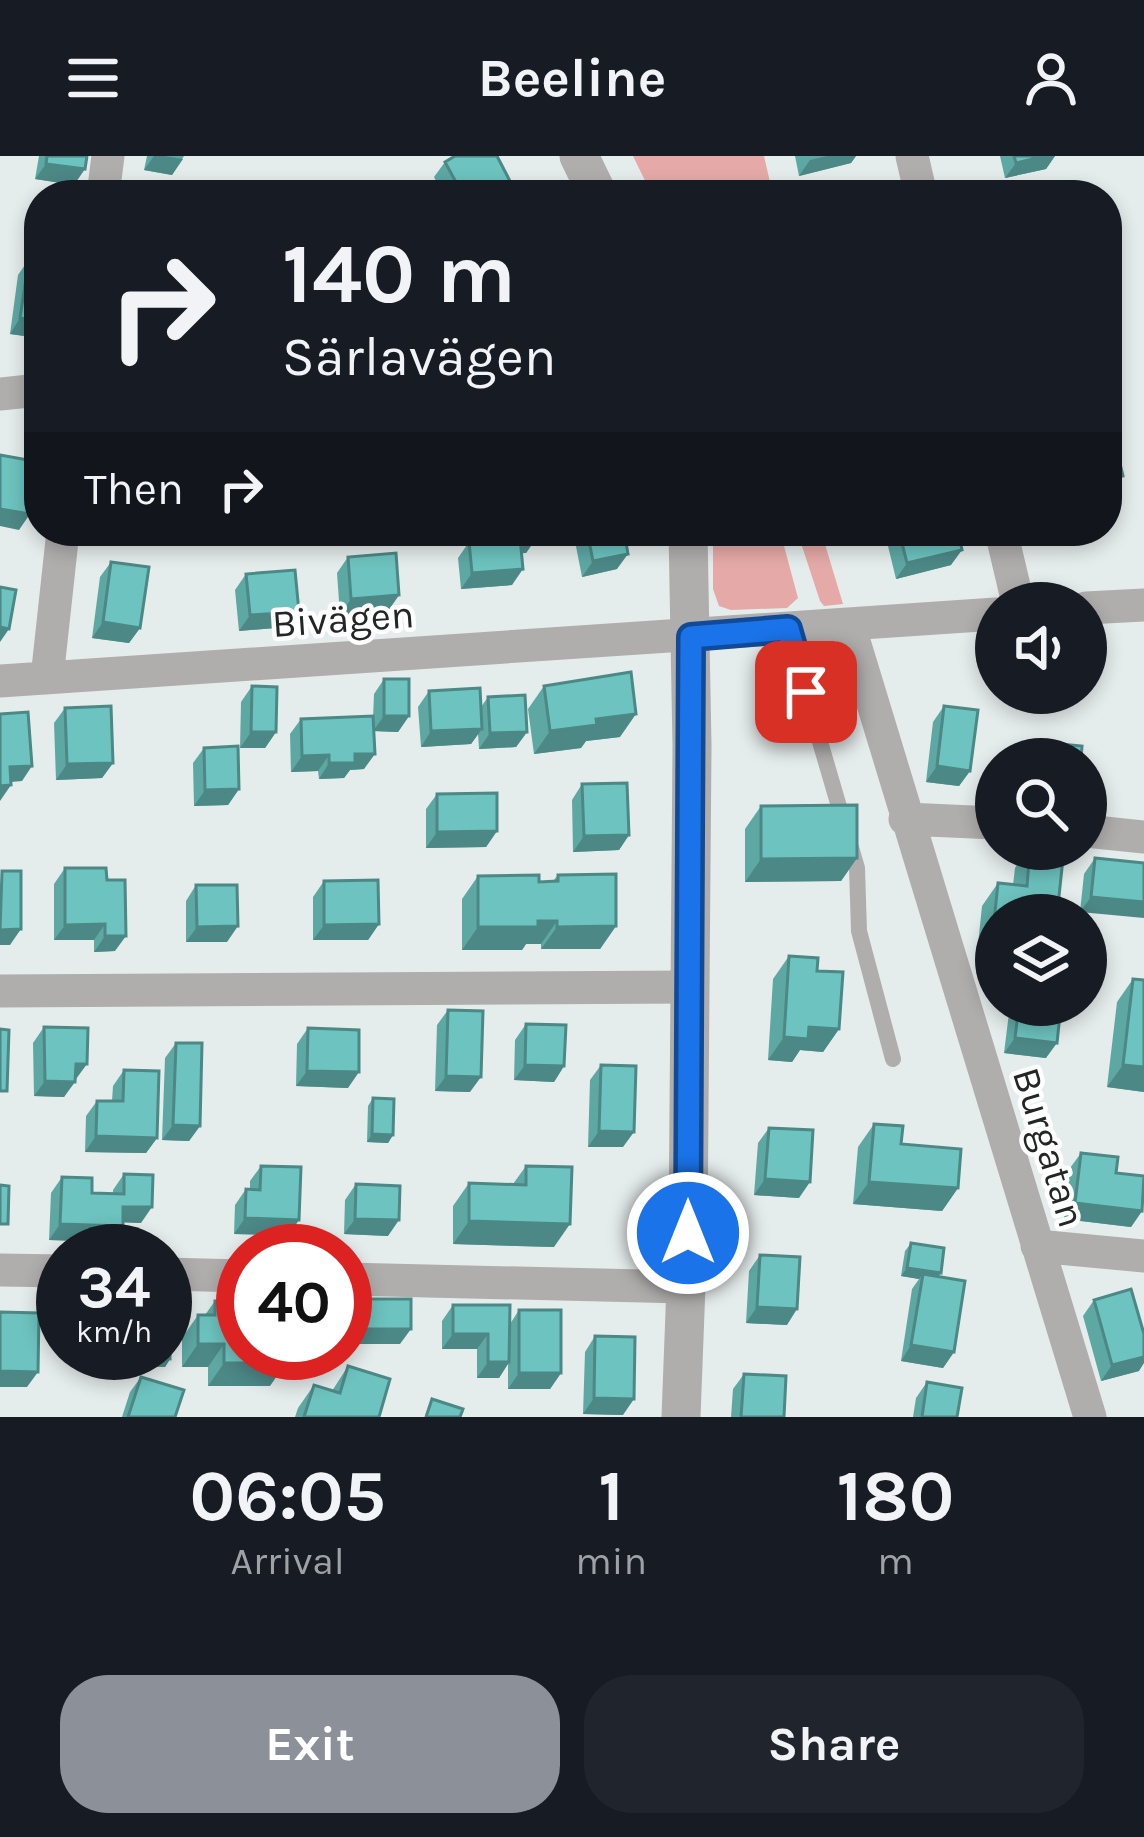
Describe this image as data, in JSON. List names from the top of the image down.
{
  "streets": {
    "street": ["Bivägen", "Burgatan"]
  },
  "crossings": [
    ["Bivägen", "Burgatan"]
  ],
  "page": {
    "header": "Beeline",
    "turn": ["140 m", "Särlavägen"],
    "then": "Then",
    "speed": "34 km/h",
    "limit": "40",
    "eta": [
      "06:05",
      "Arrival",
      "1",
      "min",
      "180",
      "m"
    ],
    "buttons": ["Exit", "Share"]
  }
}
